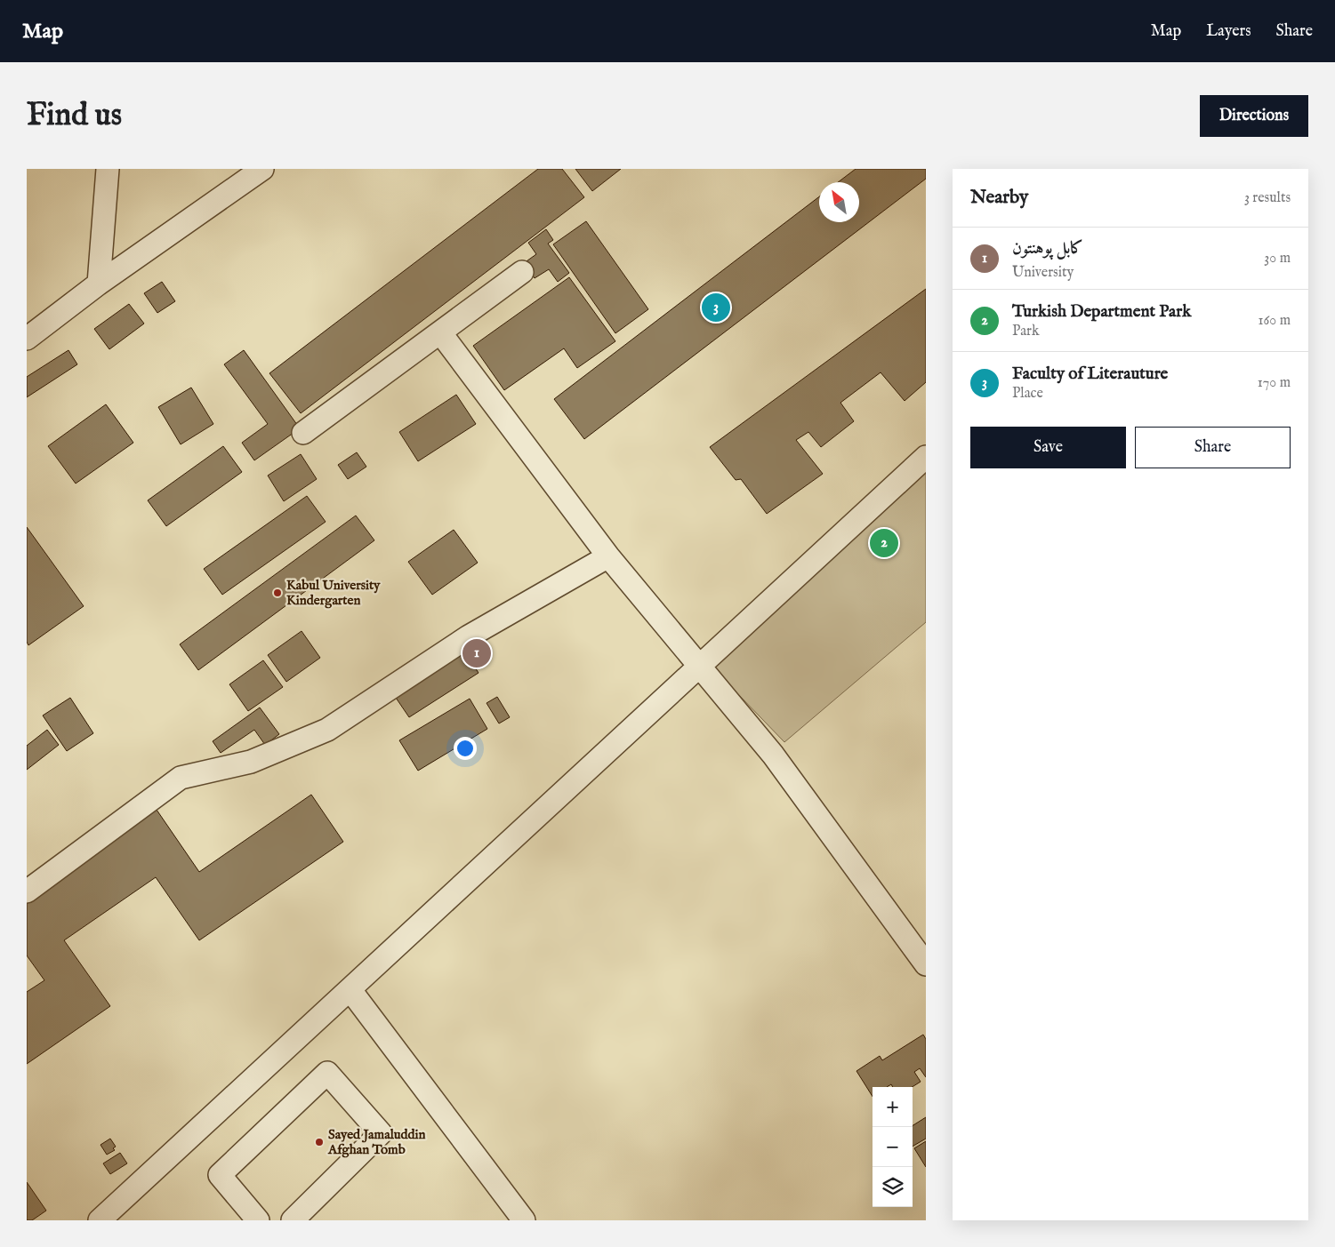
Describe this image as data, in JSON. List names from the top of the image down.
{
  "places": ["Kabul University Kindergarten", "Sayed Jamaluddin Afghan Tomb"],
  "north": "top left",
  "page": {
    "header": "Map",
    "nav": ["Map", "Layers", "Share"],
    "buttons": [
      "Directions",
      ["Save", "Share"]
    ],
    "title": "Find us",
    "heading": ["Nearby", "3 results"],
    "list": [
      {
        "mark": "1",
        "name": "کابل پوهنتون",
        "note": "University",
        "value": "30 m"
      },
      {
        "mark": "2",
        "name": "Turkish Department Park",
        "note": "Park",
        "value": "160 m"
      },
      {
        "mark": "3",
        "name": "Faculty of Literauture",
        "note": "Place",
        "value": "170 m"
      }
    ],
    "pins": ["3", "2", "1"],
    "map_buttons": ["+", "−"]
  }
}
